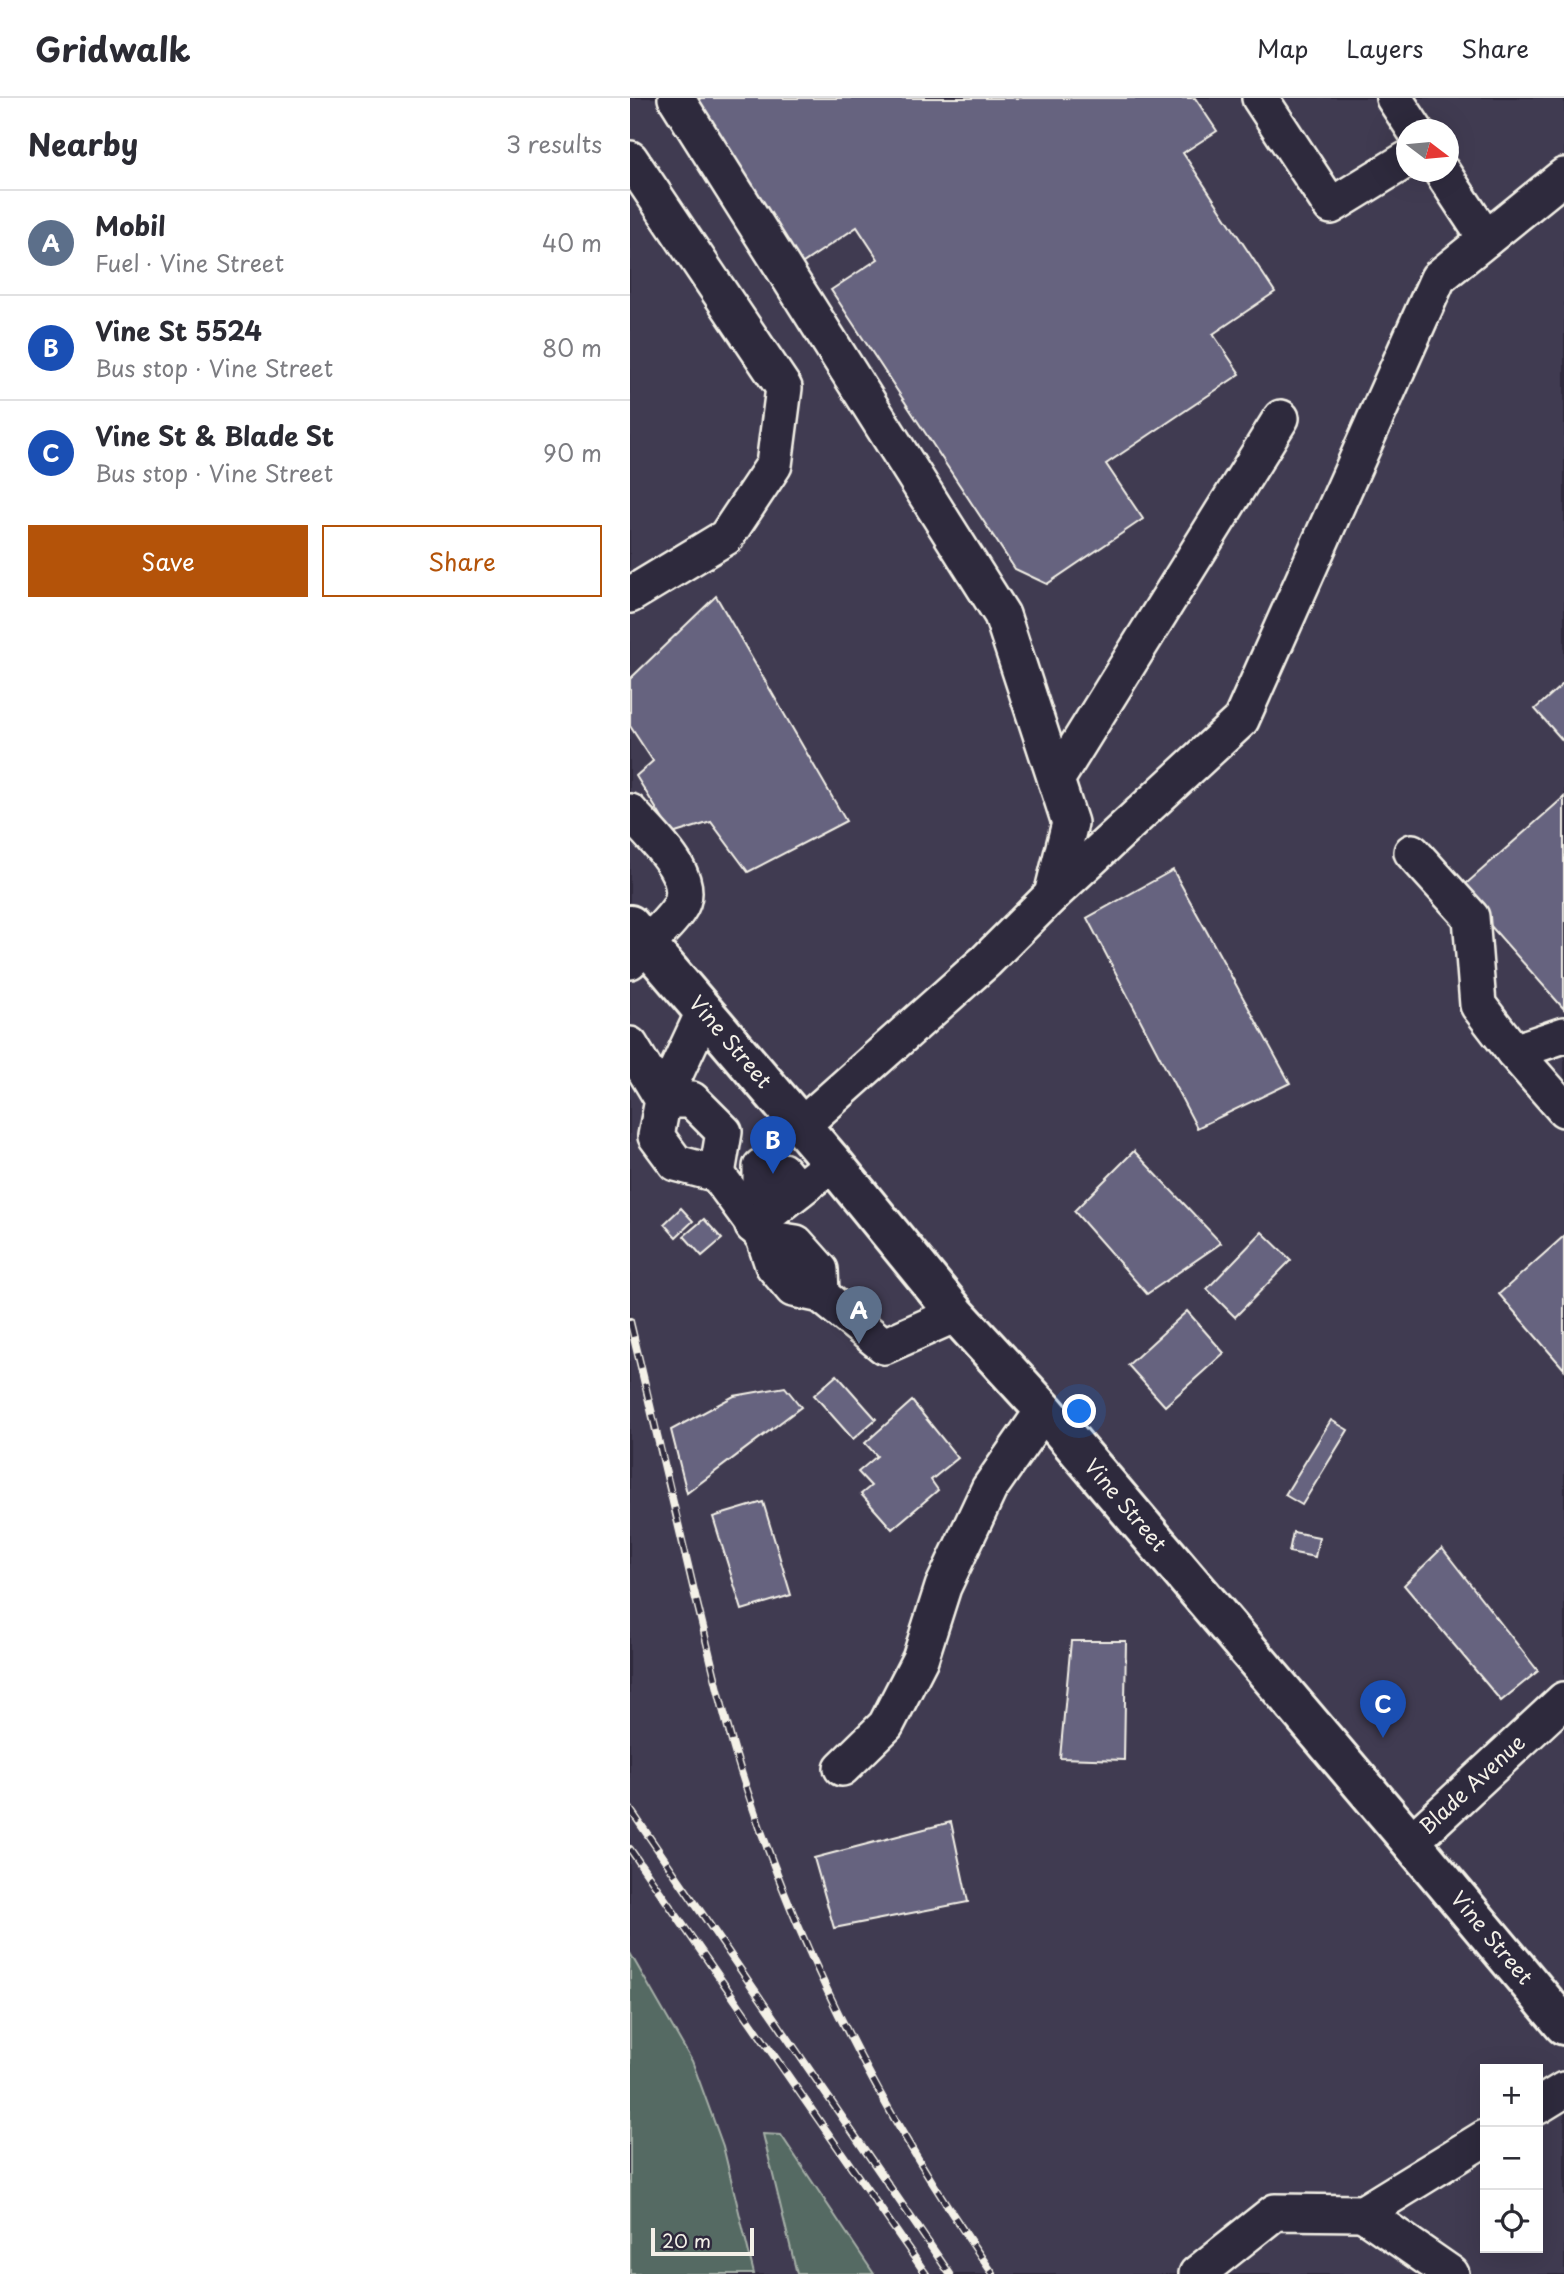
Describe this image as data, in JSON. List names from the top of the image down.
{
  "streets": {
    "main road": ["Vine Street"],
    "street": ["Blade Avenue"]
  },
  "crossings": [
    ["Vine Street", "Blade Avenue"]
  ],
  "scale_bar": "20 m",
  "north": "right",
  "page": {
    "header": "Gridwalk",
    "nav": ["Map", "Layers", "Share"],
    "heading": ["Nearby", "3 results"],
    "list": [
      {
        "mark": "A",
        "name": "Mobil",
        "note": "Fuel · Vine Street",
        "value": "40 m"
      },
      {
        "mark": "B",
        "name": "Vine St 5524",
        "note": "Bus stop · Vine Street",
        "value": "80 m"
      },
      {
        "mark": "C",
        "name": "Vine St & Blade St",
        "note": "Bus stop · Vine Street",
        "value": "90 m"
      }
    ],
    "buttons": ["Save", "Share"],
    "pins": ["B", "A", "C"],
    "map_buttons": ["+", "−"],
    "scale": "20 m"
  }
}
